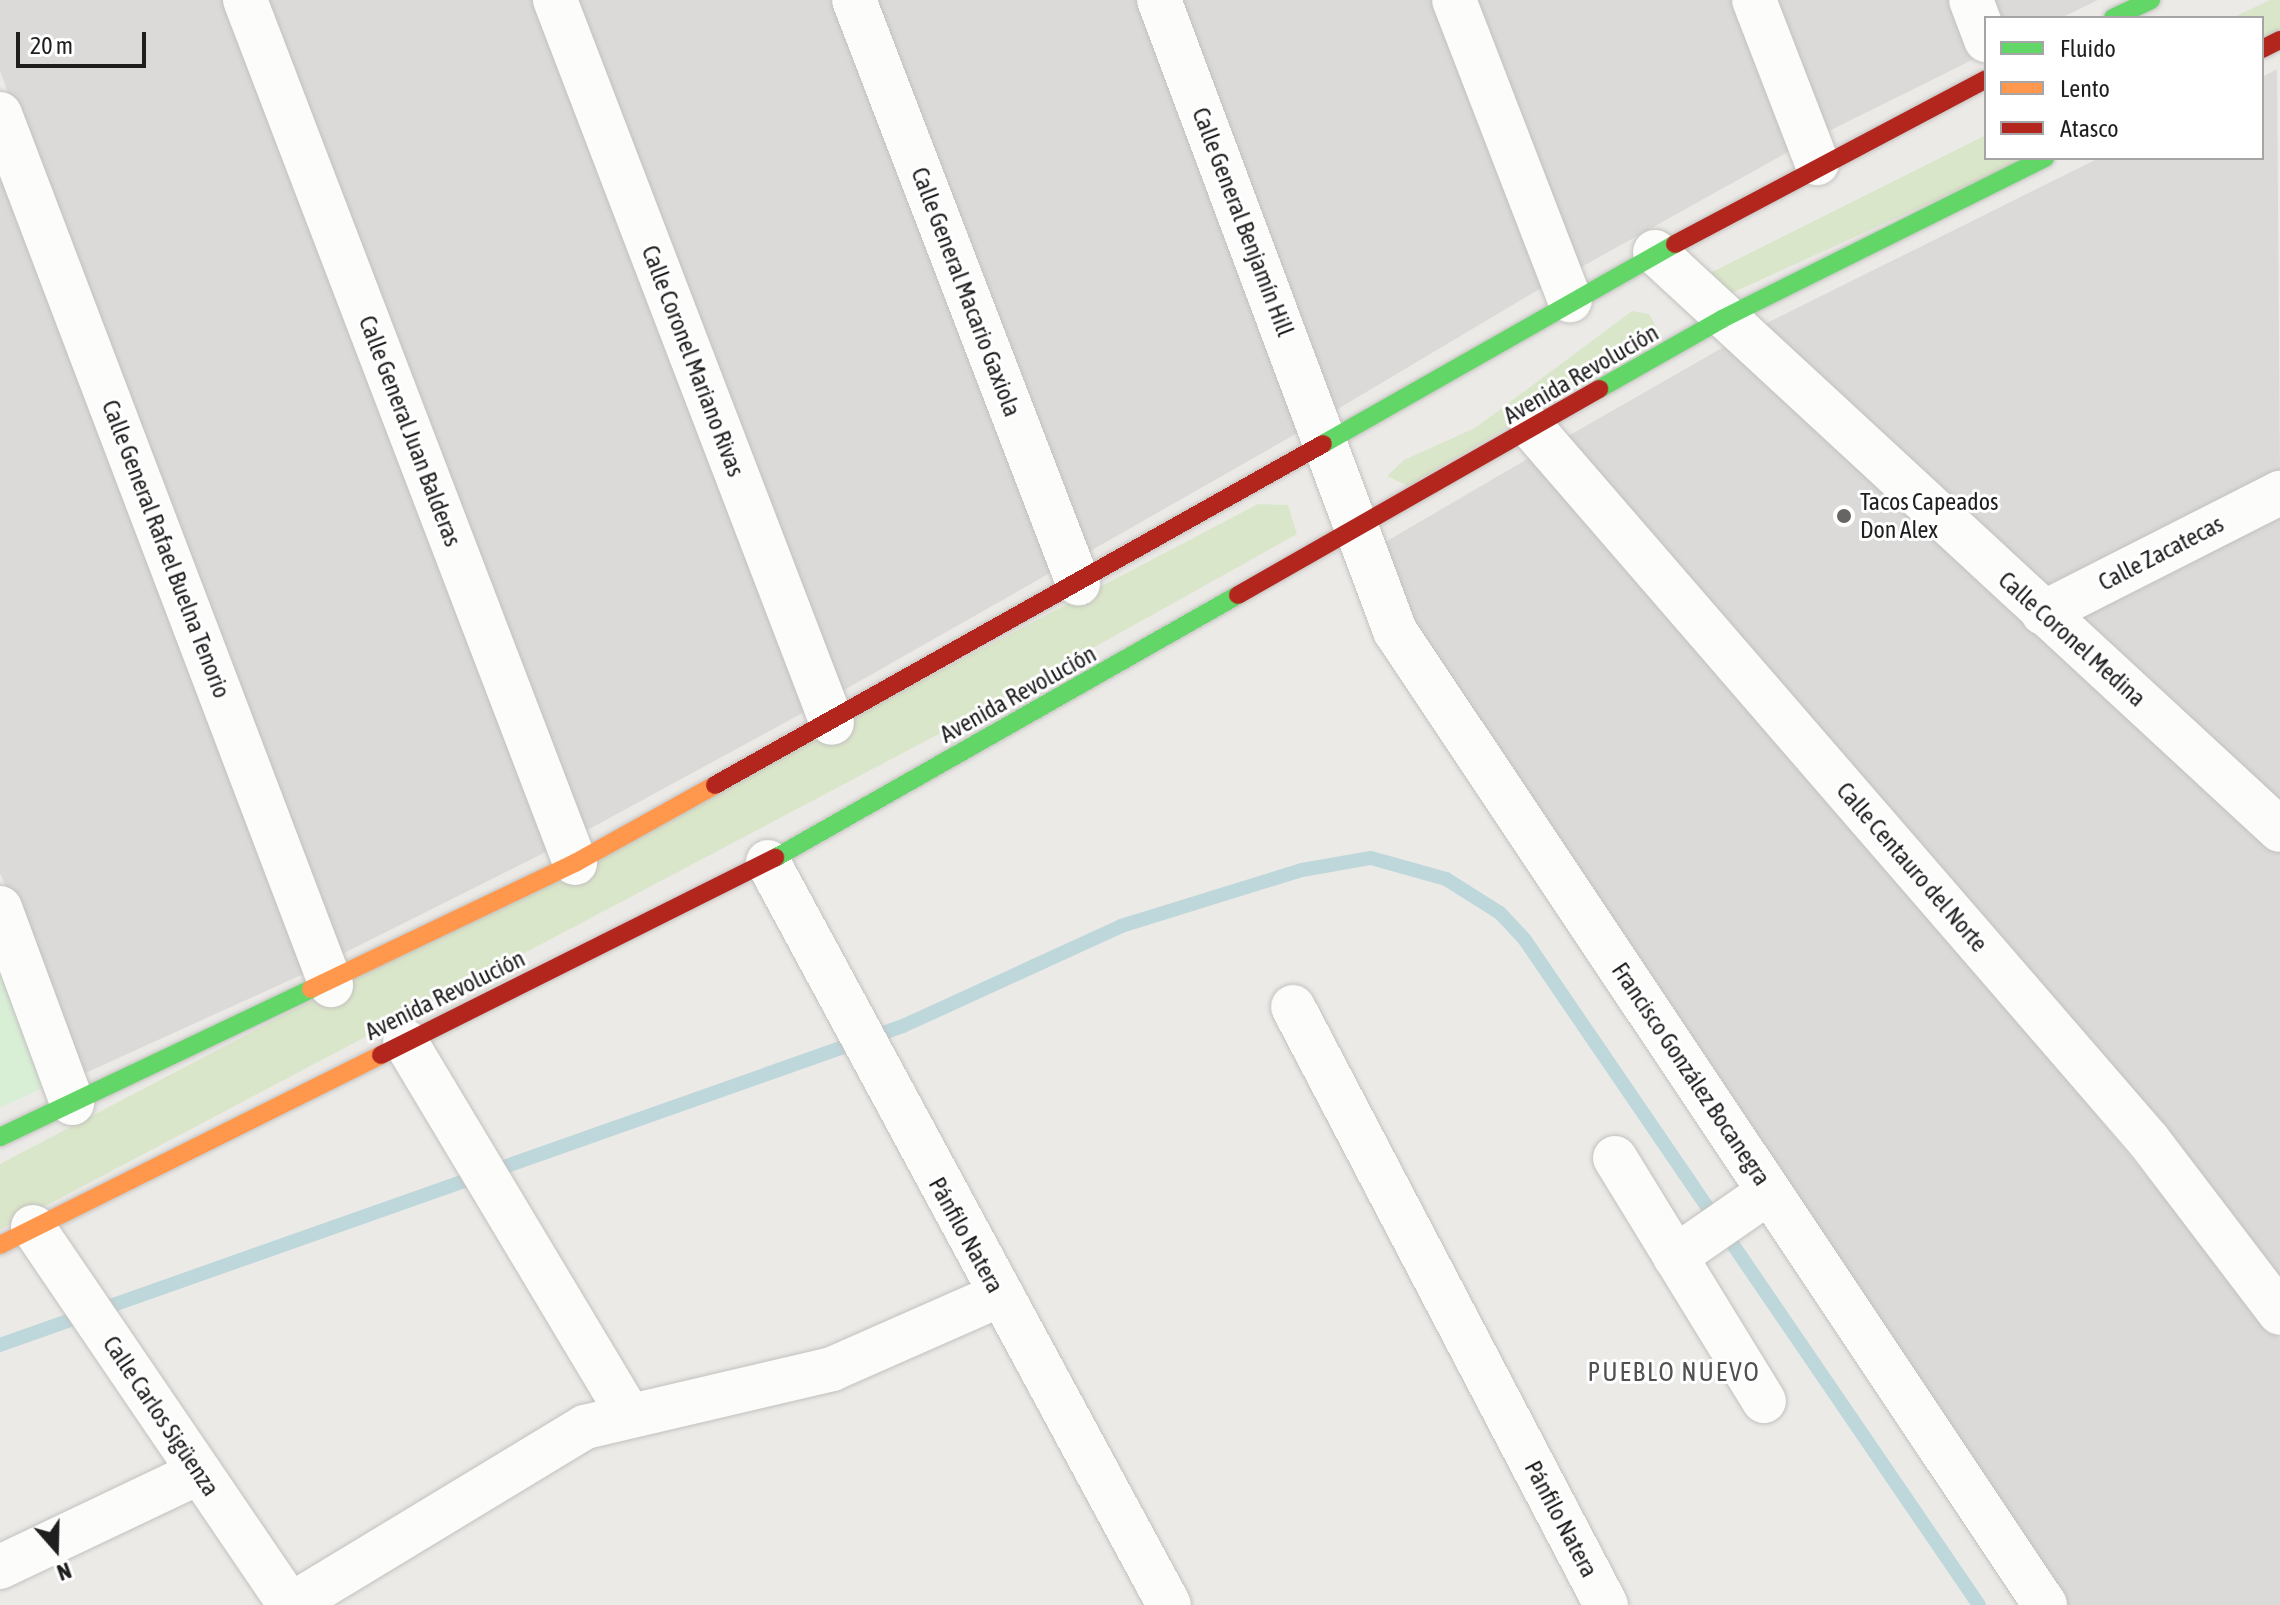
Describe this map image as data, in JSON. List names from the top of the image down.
{
  "streets": {
    "street": [
      "Calle General Benjamín Hill",
      "Calle General Macario Gaxiola",
      "Calle Coronel Mariano Rivas",
      "Avenida Revolución",
      "Calle General Juan Balderas",
      "Calle General Rafael Buelna Tenorio",
      "Calle Zacatecas",
      "Calle Coronel Medina",
      "Calle Centauro del Norte",
      "Francisco González Bocanegra",
      "Pánfilo Natera",
      "Calle Carlos Sigüenza"
    ]
  },
  "crossings": [
    ["Calle General Benjamín Hill", "Avenida Revolución"],
    ["Calle General Benjamín Hill", "Francisco González Bocanegra"],
    ["Avenida Revolución", "Calle Coronel Medina"],
    ["Avenida Revolución", "Calle Centauro del Norte"],
    ["Avenida Revolución", "Francisco González Bocanegra"],
    ["Avenida Revolución", "Pánfilo Natera"],
    ["Avenida Revolución", "Calle Carlos Sigüenza"],
    ["Calle Zacatecas", "Calle Coronel Medina"]
  ],
  "districts": ["PUEBLO NUEVO"],
  "places": ["Tacos Capeados Don Alex"],
  "legend": ["Fluido", "Lento", "Atasco"],
  "scale_bar": "20 m",
  "north": "bottom"
}
